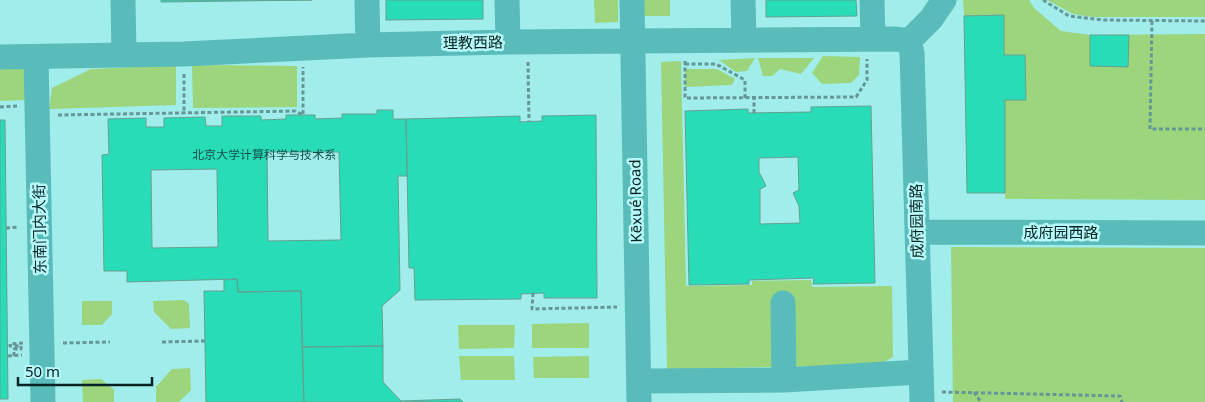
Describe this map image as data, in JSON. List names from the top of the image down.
{
  "streets": {
    "street": [
      "理教西路",
      "Kēxué Road",
      "成府园南路",
      "东南门内大街",
      "成府园西路"
    ]
  },
  "crossings": [
    ["理教西路", "Kēxué Road"],
    ["理教西路", "成府园南路"],
    ["理教西路", "东南门内大街"],
    ["成府园南路", "成府园西路"]
  ],
  "house_numbers": ["北京大学计算科学与技术系"],
  "scale_bar": "50 m"
}
